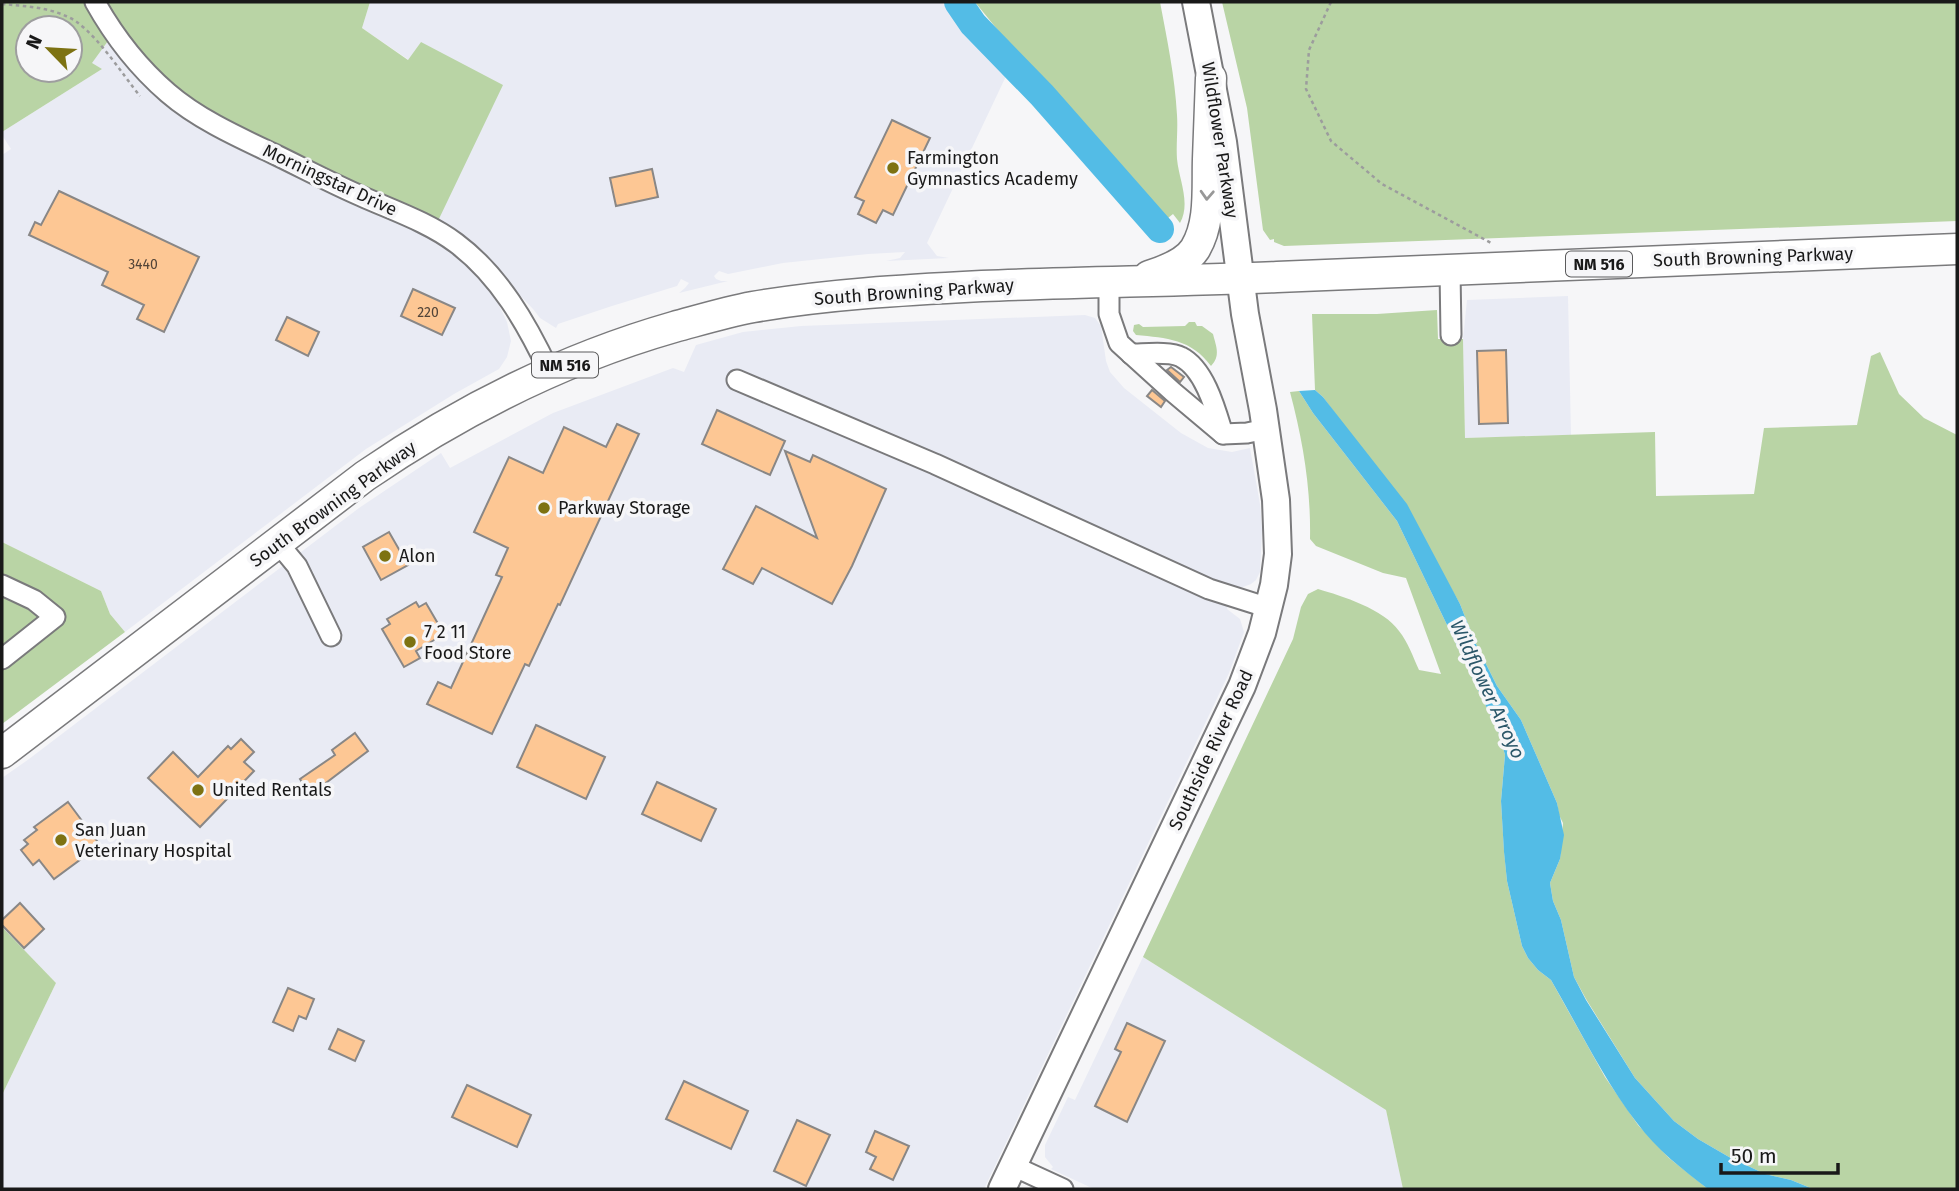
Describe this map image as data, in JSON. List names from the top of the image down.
{
  "streets": {
    "highway": ["South Browning Parkway", "NM 516"],
    "main road": ["Wildflower Parkway", "Southside River Road"],
    "street": ["Morningstar Drive"]
  },
  "crossings": [
    ["Wildflower Parkway", "South Browning Parkway"],
    ["Wildflower Parkway", "Southside River Road"],
    ["Morningstar Drive", "South Browning Parkway"],
    ["South Browning Parkway", "Southside River Road"]
  ],
  "water": ["Wildflower Arroyo"],
  "places": [
    "Farmington Gymnastics Academy",
    "Parkway Storage",
    "Alon",
    "7 2 11 Food Store",
    "United Rentals",
    "San Juan Veterinary Hospital"
  ],
  "house_numbers": ["3440", "220"],
  "scale_bar": "50 m",
  "north": "top left"
}
